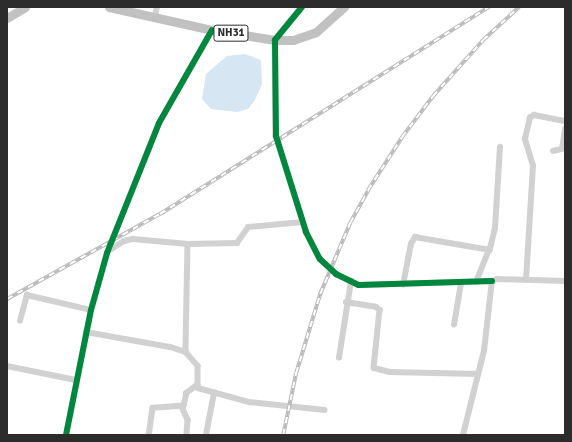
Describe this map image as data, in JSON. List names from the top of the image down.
{
  "streets": {
    "highway": ["NH31"]
  }
}
